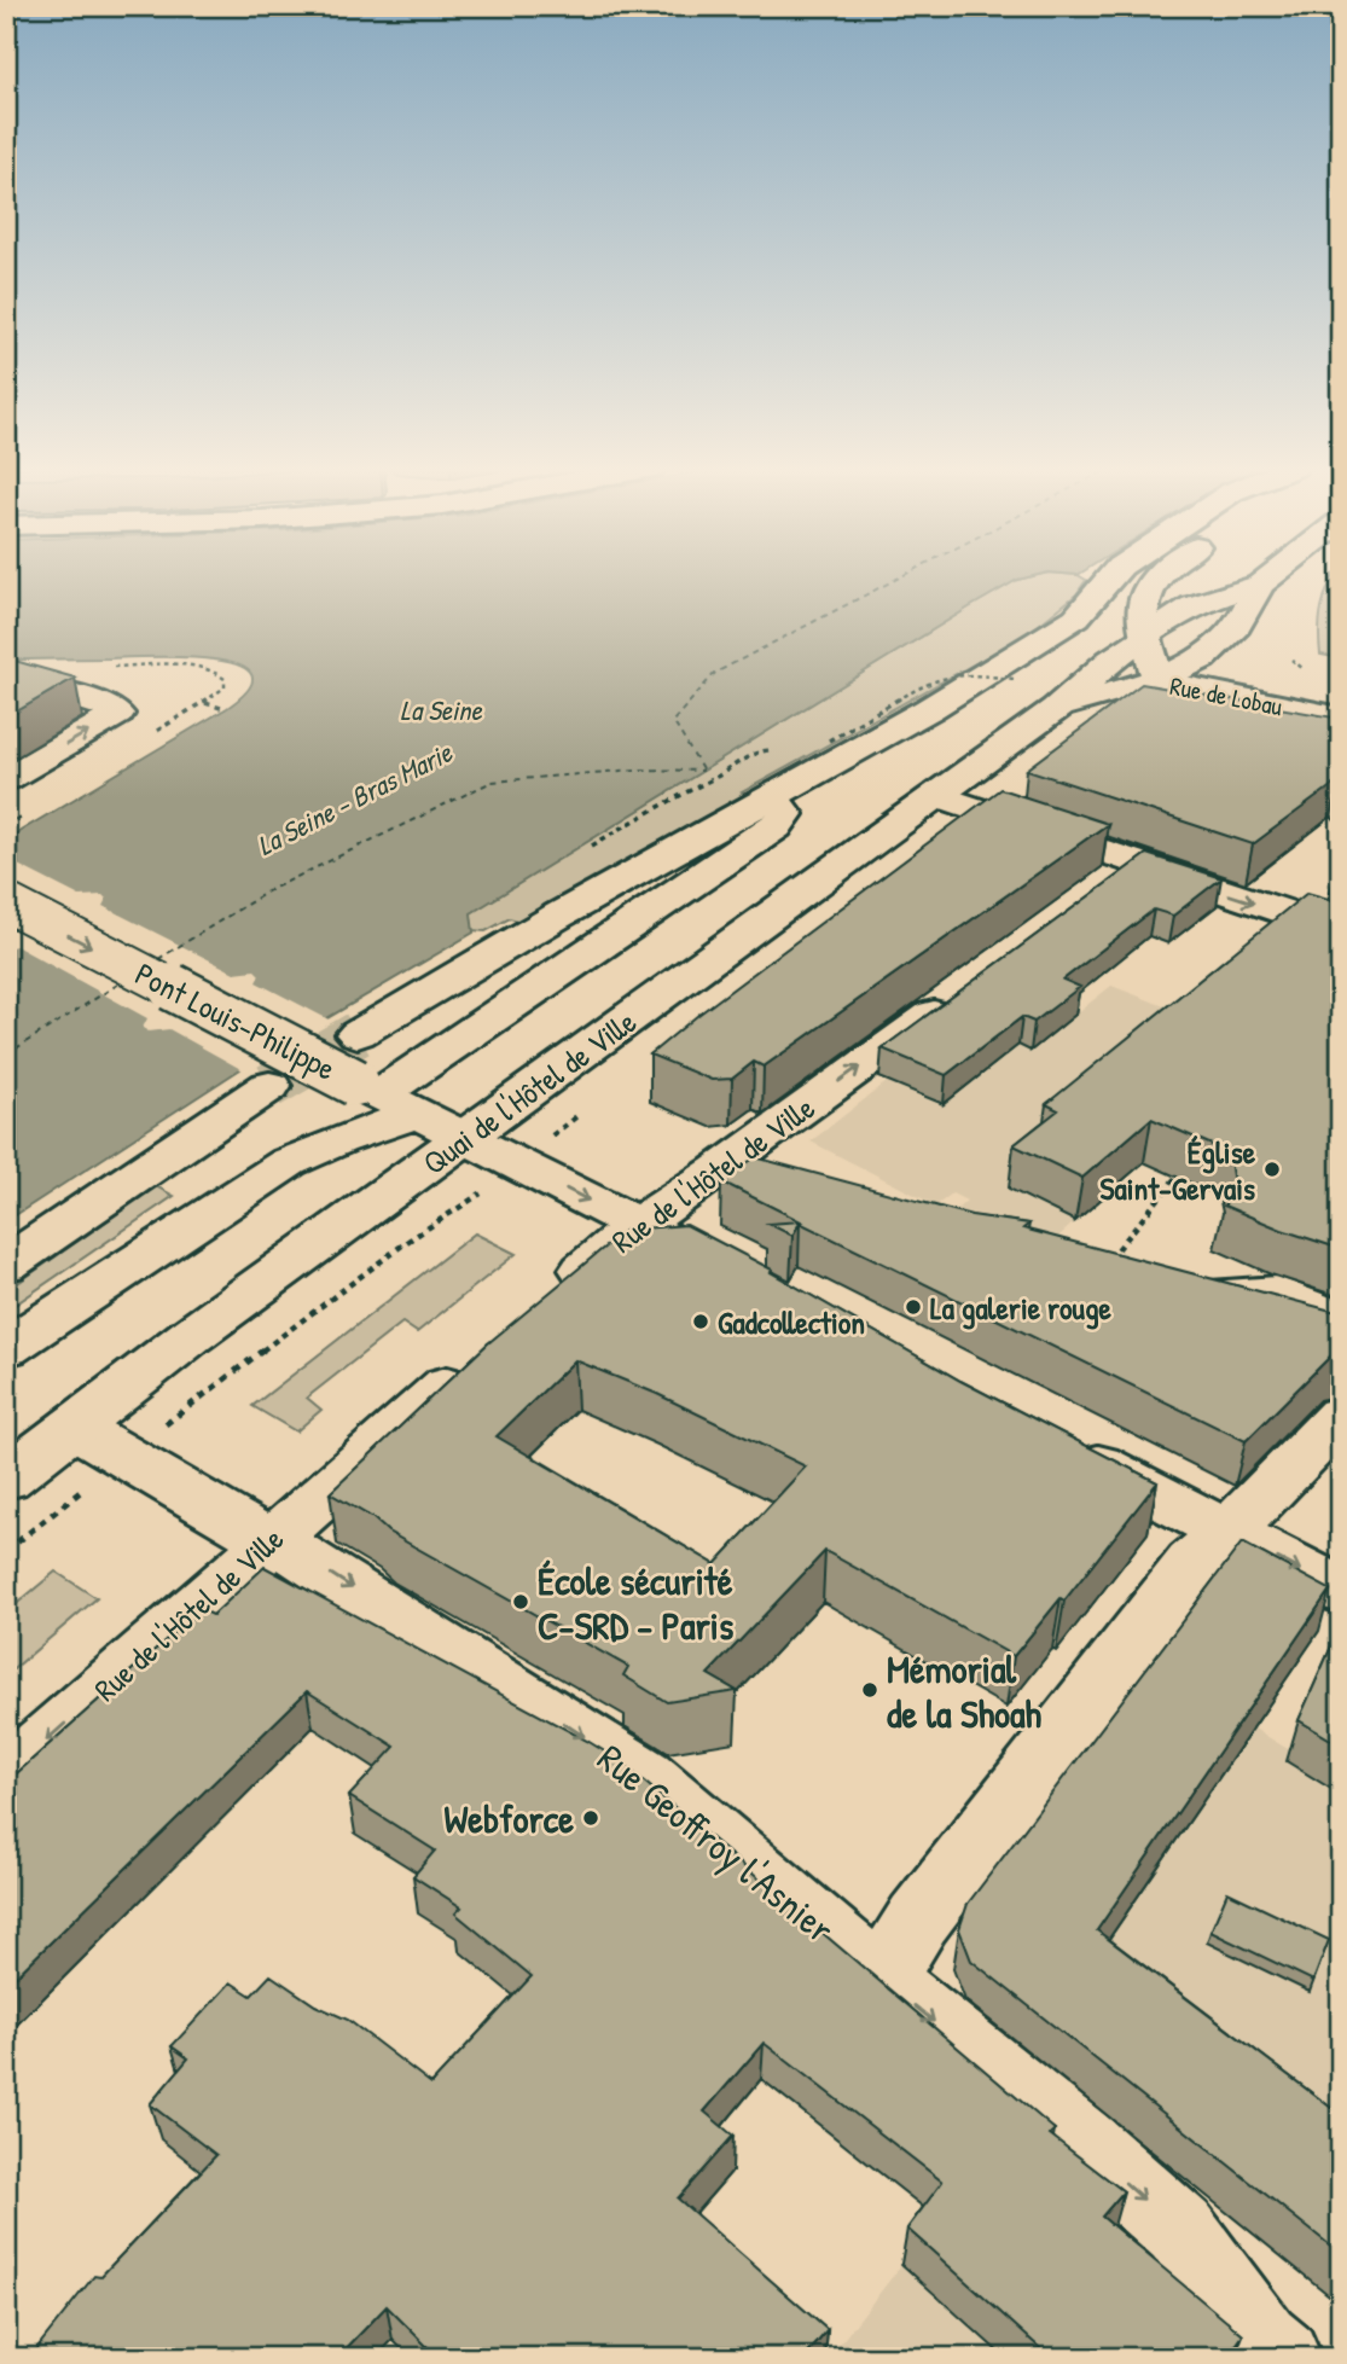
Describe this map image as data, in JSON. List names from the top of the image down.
{
  "streets": {
    "street": [
      "Rue de Lobau",
      "Pont Louis-Philippe",
      "Quai de l'Hôtel de Ville",
      "Rue de l'Hôtel de Ville",
      "Rue Geoffroy l'Asnier"
    ]
  },
  "crossings": [
    ["Rue de Lobau", "Quai de l'Hôtel de Ville"],
    ["Pont Louis-Philippe", "Quai de l'Hôtel de Ville"],
    ["Pont Louis-Philippe", "Rue de l'Hôtel de Ville"],
    ["Quai de l'Hôtel de Ville", "Rue Geoffroy l'Asnier"],
    ["Rue de l'Hôtel de Ville", "Rue Geoffroy l'Asnier"]
  ],
  "one_way": ["Pont Louis-Philippe", "Rue Geoffroy l'Asnier"],
  "water": ["La Seine", "La Seine - Bras Marie"],
  "places": [
    "Église Saint-Gervais",
    "La galerie rouge",
    "Gadcollection",
    "École sécurité C-SRD - Paris",
    "Mémorial de la Shoah",
    "Webforce"
  ]
}
